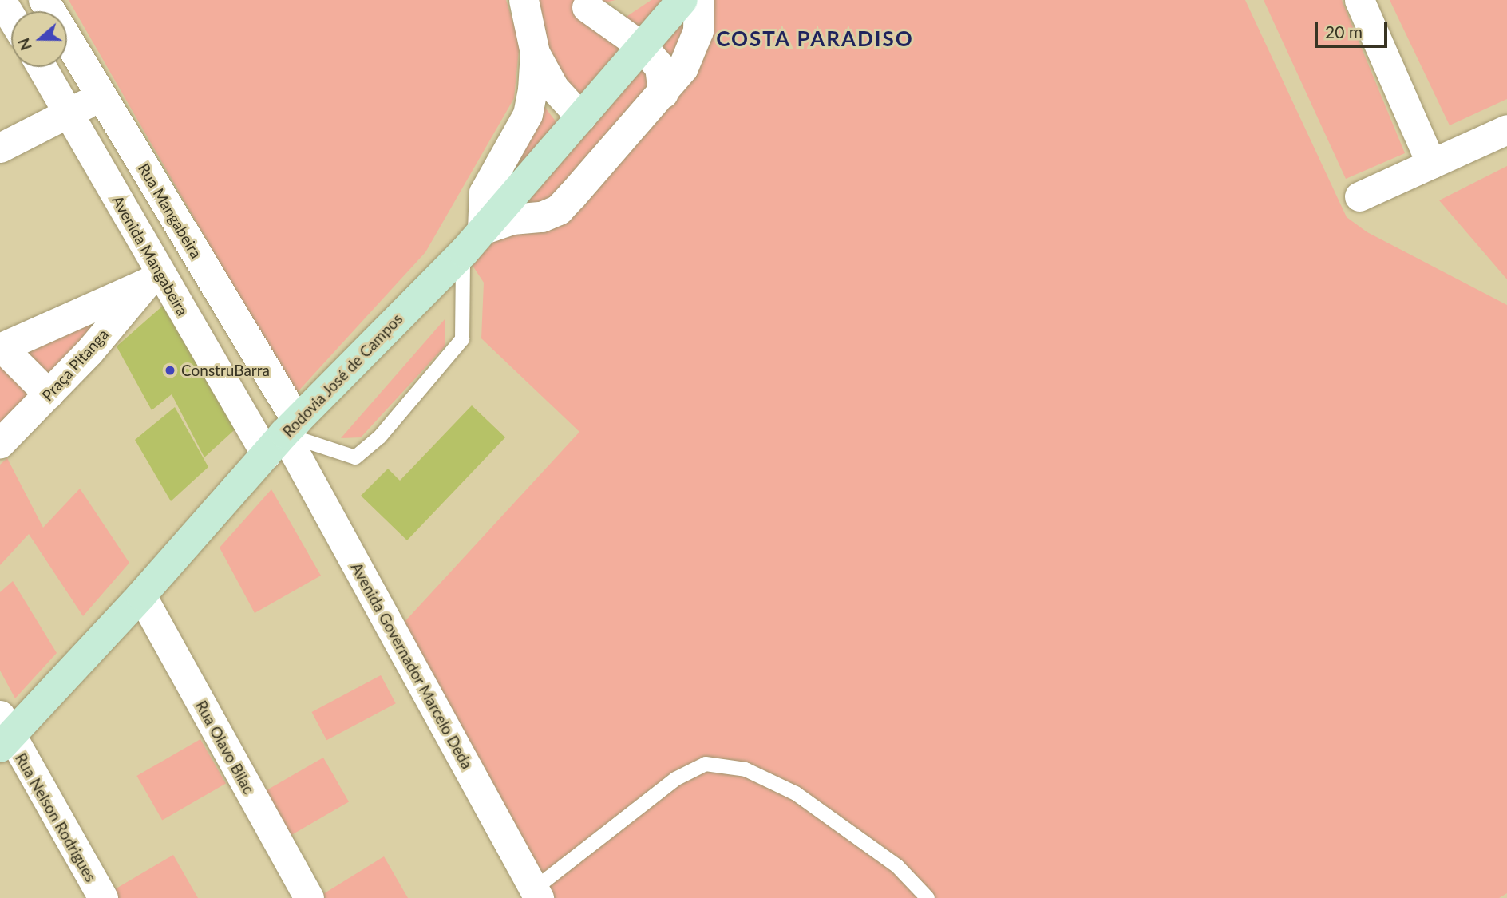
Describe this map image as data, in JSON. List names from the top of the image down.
{
  "streets": {
    "main road": ["Rodovia José de Campos"],
    "street": [
      "Rua Mangabeira",
      "Avenida Mangabeira",
      "Praça Pitanga",
      "Avenida Governador Marcelo Deda",
      "Rua Olavo Bilac",
      "Rua Nelson Rodrigues"
    ]
  },
  "crossings": [
    ["Rua Mangabeira", "Avenida Mangabeira"],
    ["Rua Mangabeira", "Rodovia José de Campos"],
    ["Rua Mangabeira", "Avenida Governador Marcelo Deda"],
    ["Avenida Mangabeira", "Praça Pitanga"],
    ["Avenida Mangabeira", "Rodovia José de Campos"],
    ["Avenida Mangabeira", "Avenida Governador Marcelo Deda"],
    ["Rodovia José de Campos", "Avenida Governador Marcelo Deda"],
    ["Rodovia José de Campos", "Rua Olavo Bilac"],
    ["Rodovia José de Campos", "Rua Nelson Rodrigues"]
  ],
  "districts": ["COSTA PARADISO"],
  "places": ["ConstruBarra"],
  "scale_bar": "20 m",
  "north": "left"
}
